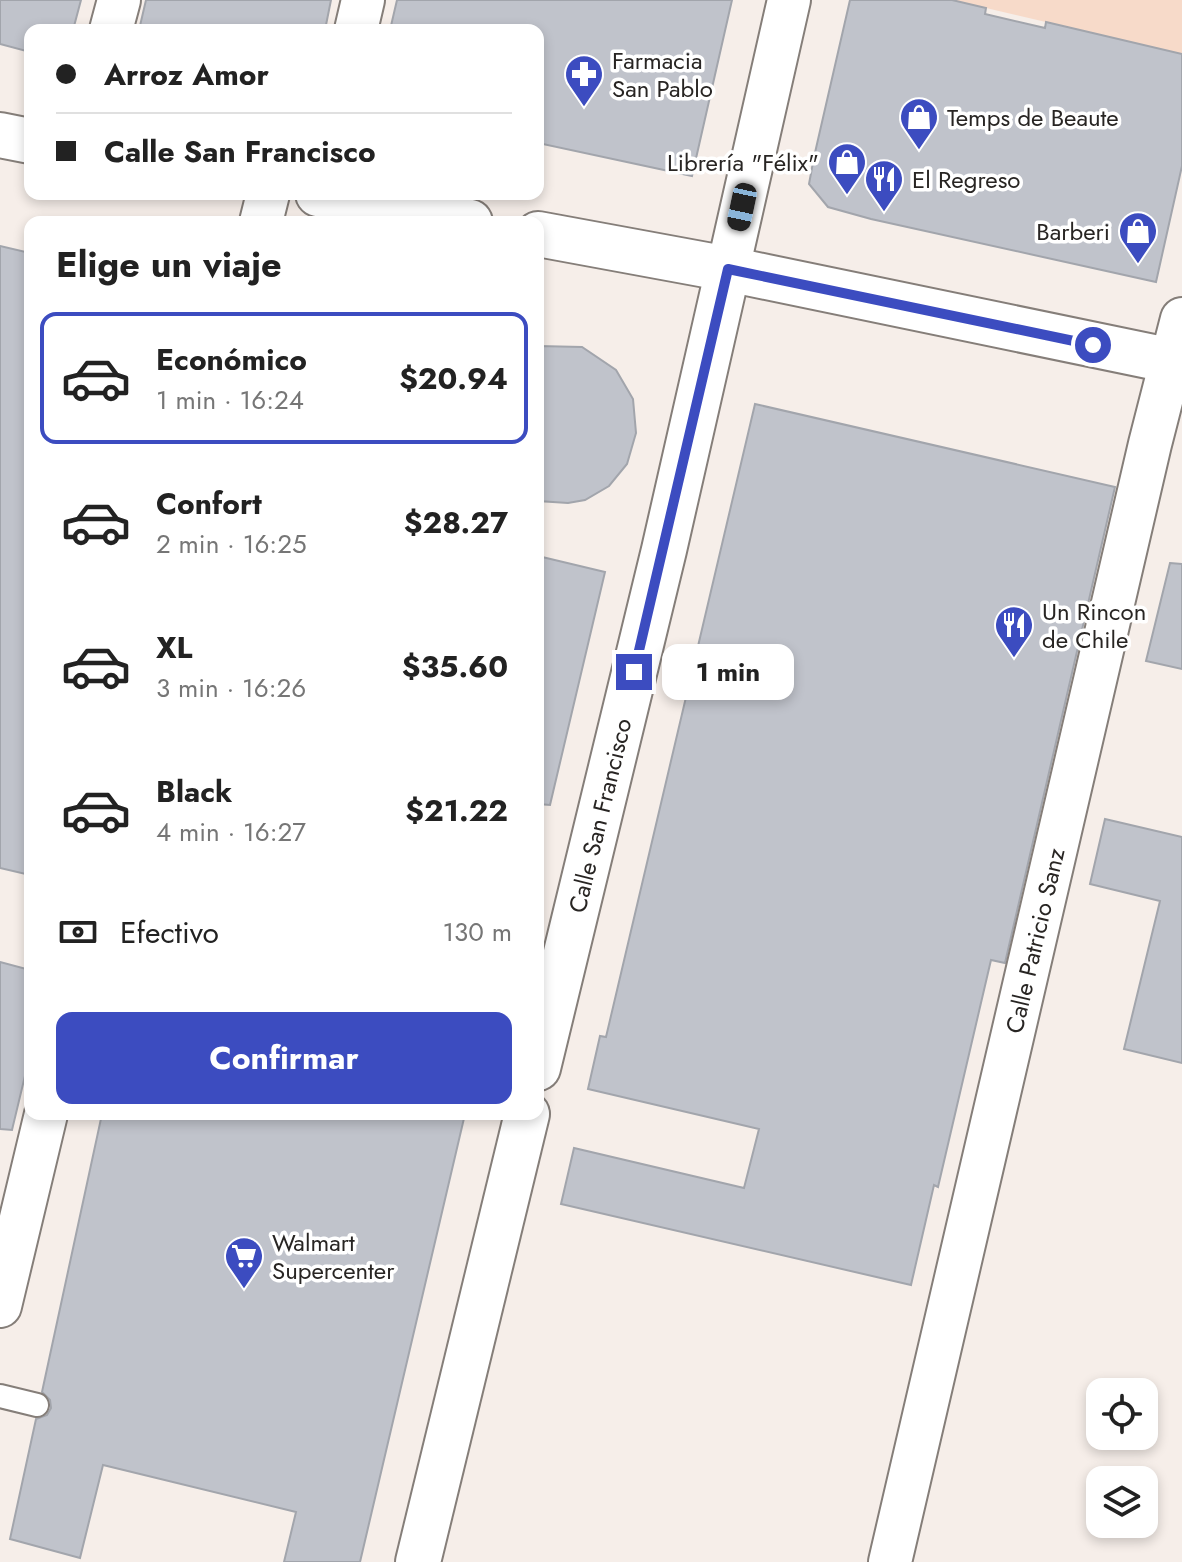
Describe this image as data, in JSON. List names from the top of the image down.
{
  "streets": {
    "street": ["Calle San Francisco", "Calle Patricio Sanz"]
  },
  "places": {
    "pharmacy": ["Farmacia San Pablo"],
    "shop": ["Temps de Beaute", "Librería \"Félix\"", "Barberi"],
    "restaurant": ["El Regreso", "Un Rincon de Chile"],
    "supermarket": ["Walmart Supercenter"]
  },
  "page": {
    "banner": ["Arroz Amor", "Calle San Francisco"],
    "heading": "Elige un viaje",
    "list": [
      {
        "name": "Económico",
        "note": "1 min · 16:24",
        "value": "$20.94"
      },
      {
        "name": "Confort",
        "note": "2 min · 16:25",
        "value": "$28.27"
      },
      {
        "name": "XL",
        "note": "3 min · 16:26",
        "value": "$35.60"
      },
      {
        "name": "Black",
        "note": "4 min · 16:27",
        "value": "$21.22"
      }
    ],
    "bubble": "1 min",
    "pay": ["Efectivo", "130 m"],
    "buttons": "Confirmar"
  }
}
